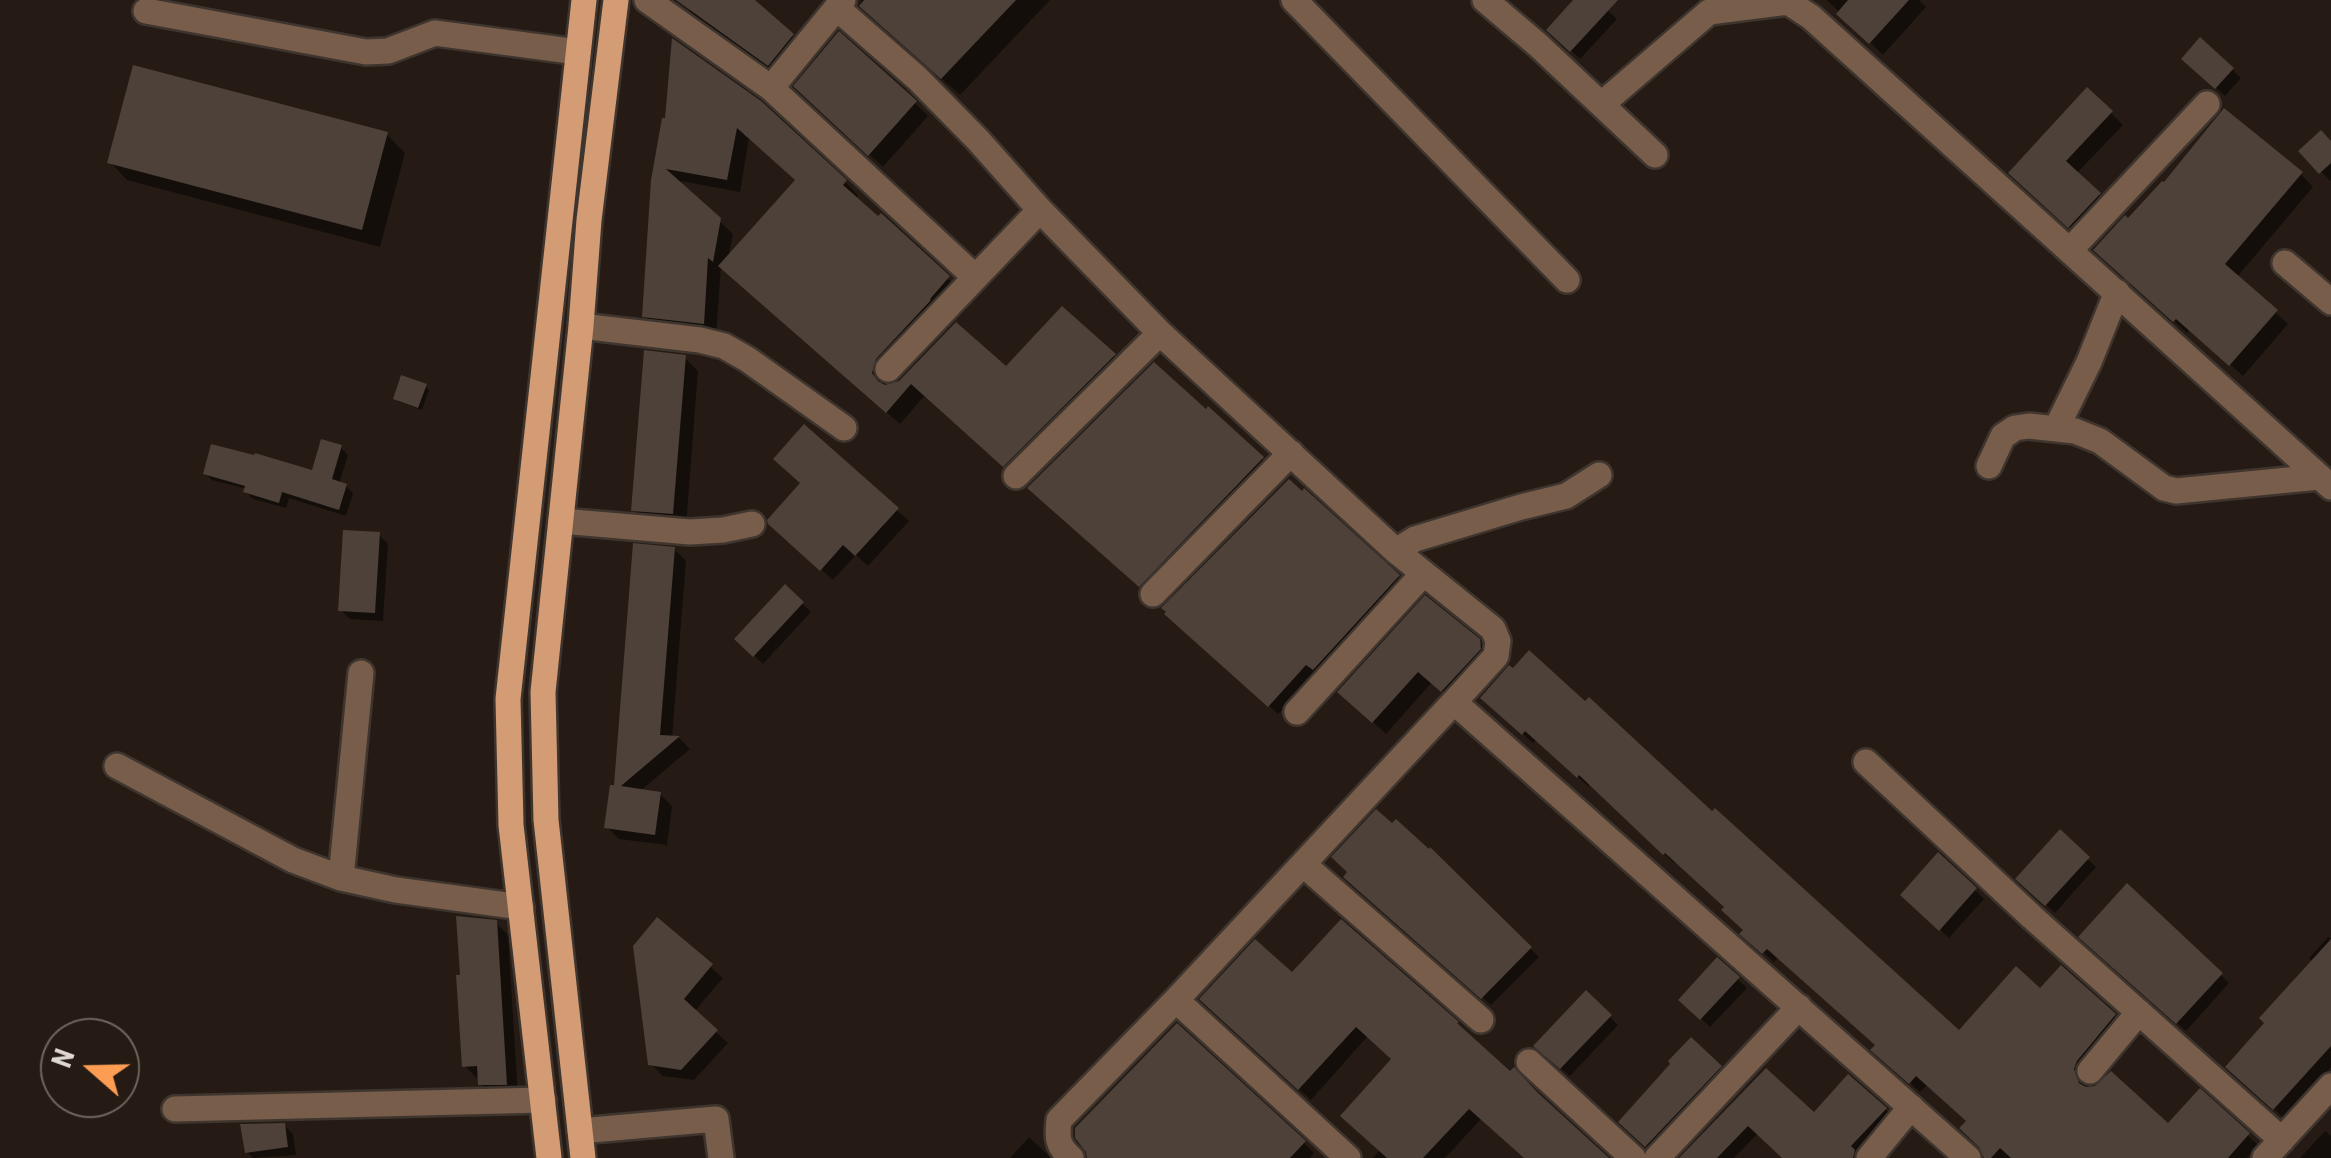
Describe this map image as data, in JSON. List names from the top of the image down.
{
  "north": "left"
}
